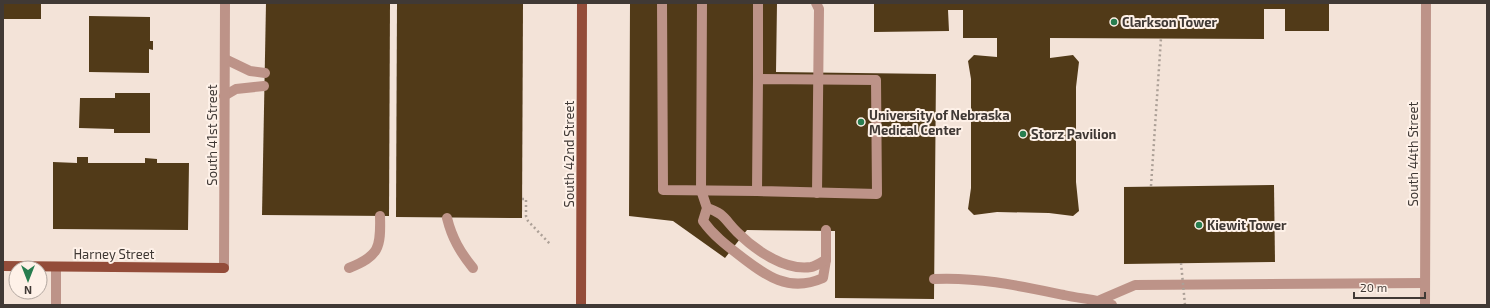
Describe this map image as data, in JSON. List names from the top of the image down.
{
  "streets": {
    "main road": ["South 42nd Street", "Harney Street"],
    "street": ["South 41st Street", "South 44th Street"]
  },
  "crossings": [
    ["South 41st Street", "Harney Street"]
  ],
  "places": [
    "Clarkson Tower",
    "University of Nebraska Medical Center",
    "Storz Pavilion",
    "Kiewit Tower"
  ],
  "scale_bar": "20 m",
  "north": "bottom"
}
